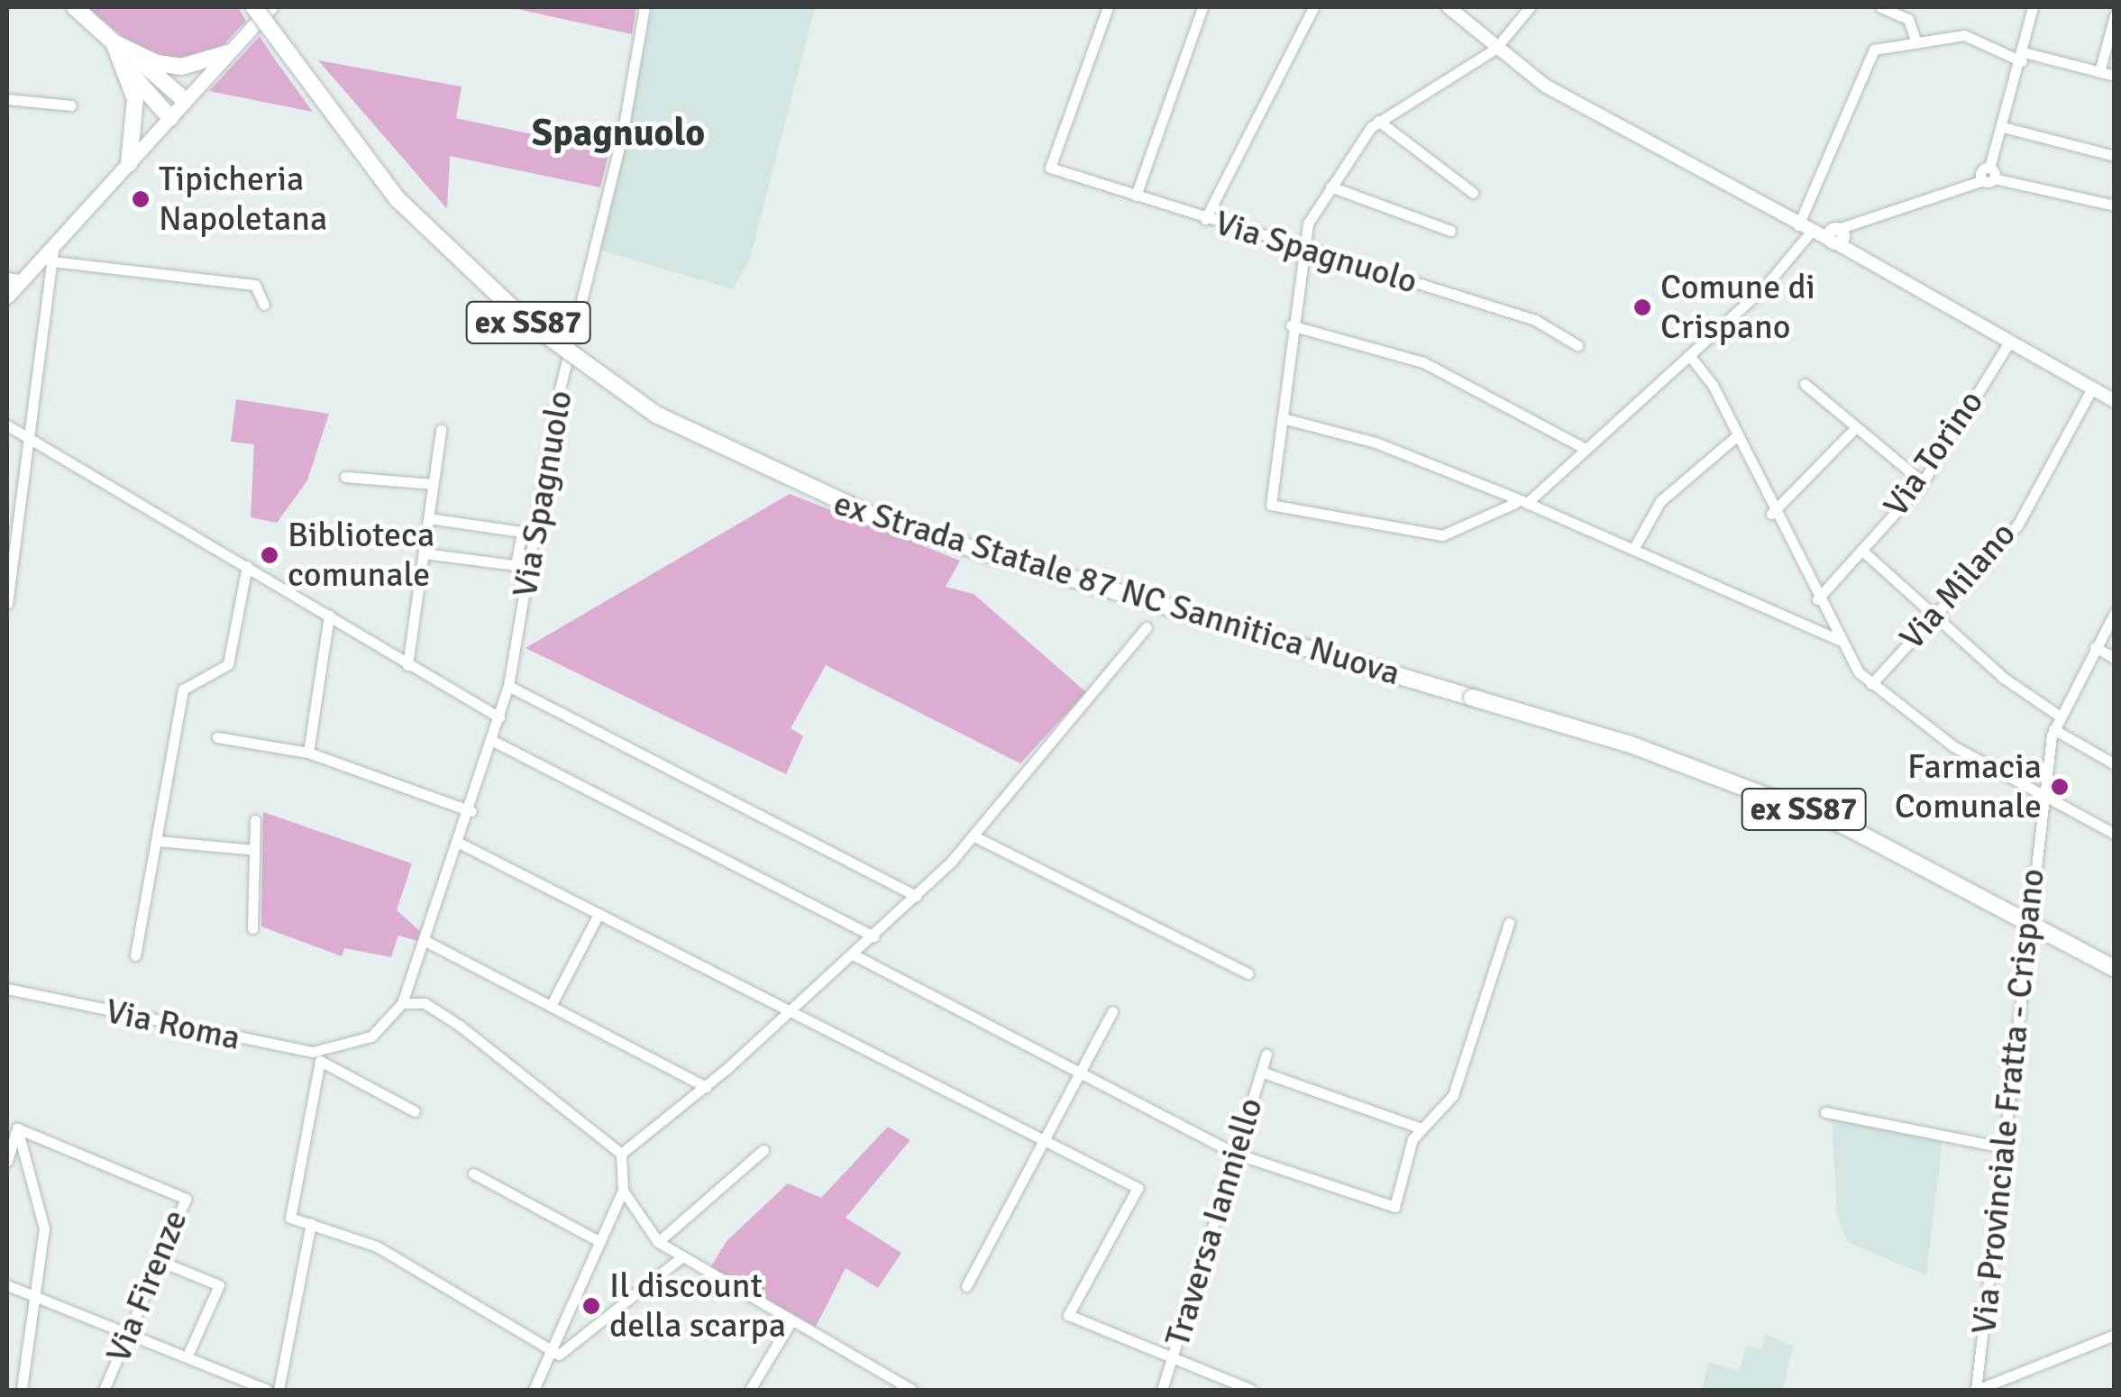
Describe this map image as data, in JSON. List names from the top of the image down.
{
  "streets": {
    "highway": ["ex SS87", "ex Strada Statale 87 NC Sannitica Nuova"],
    "street": [
      "Via Spagnuolo",
      "Via Torino",
      "Via Milano",
      "Via Roma",
      "Via Provinciale Fratta - Crispano",
      "Traversa Ianniello",
      "Via Firenze"
    ]
  },
  "crossings": [
    ["Via Spagnuolo", "Via Roma"]
  ],
  "districts": ["Spagnuolo"],
  "places": [
    "Tipicheria Napoletana",
    "Comune di Crispano",
    "Biblioteca comunale",
    "Farmacia Comunale",
    "Il discount della scarpa"
  ]
}
